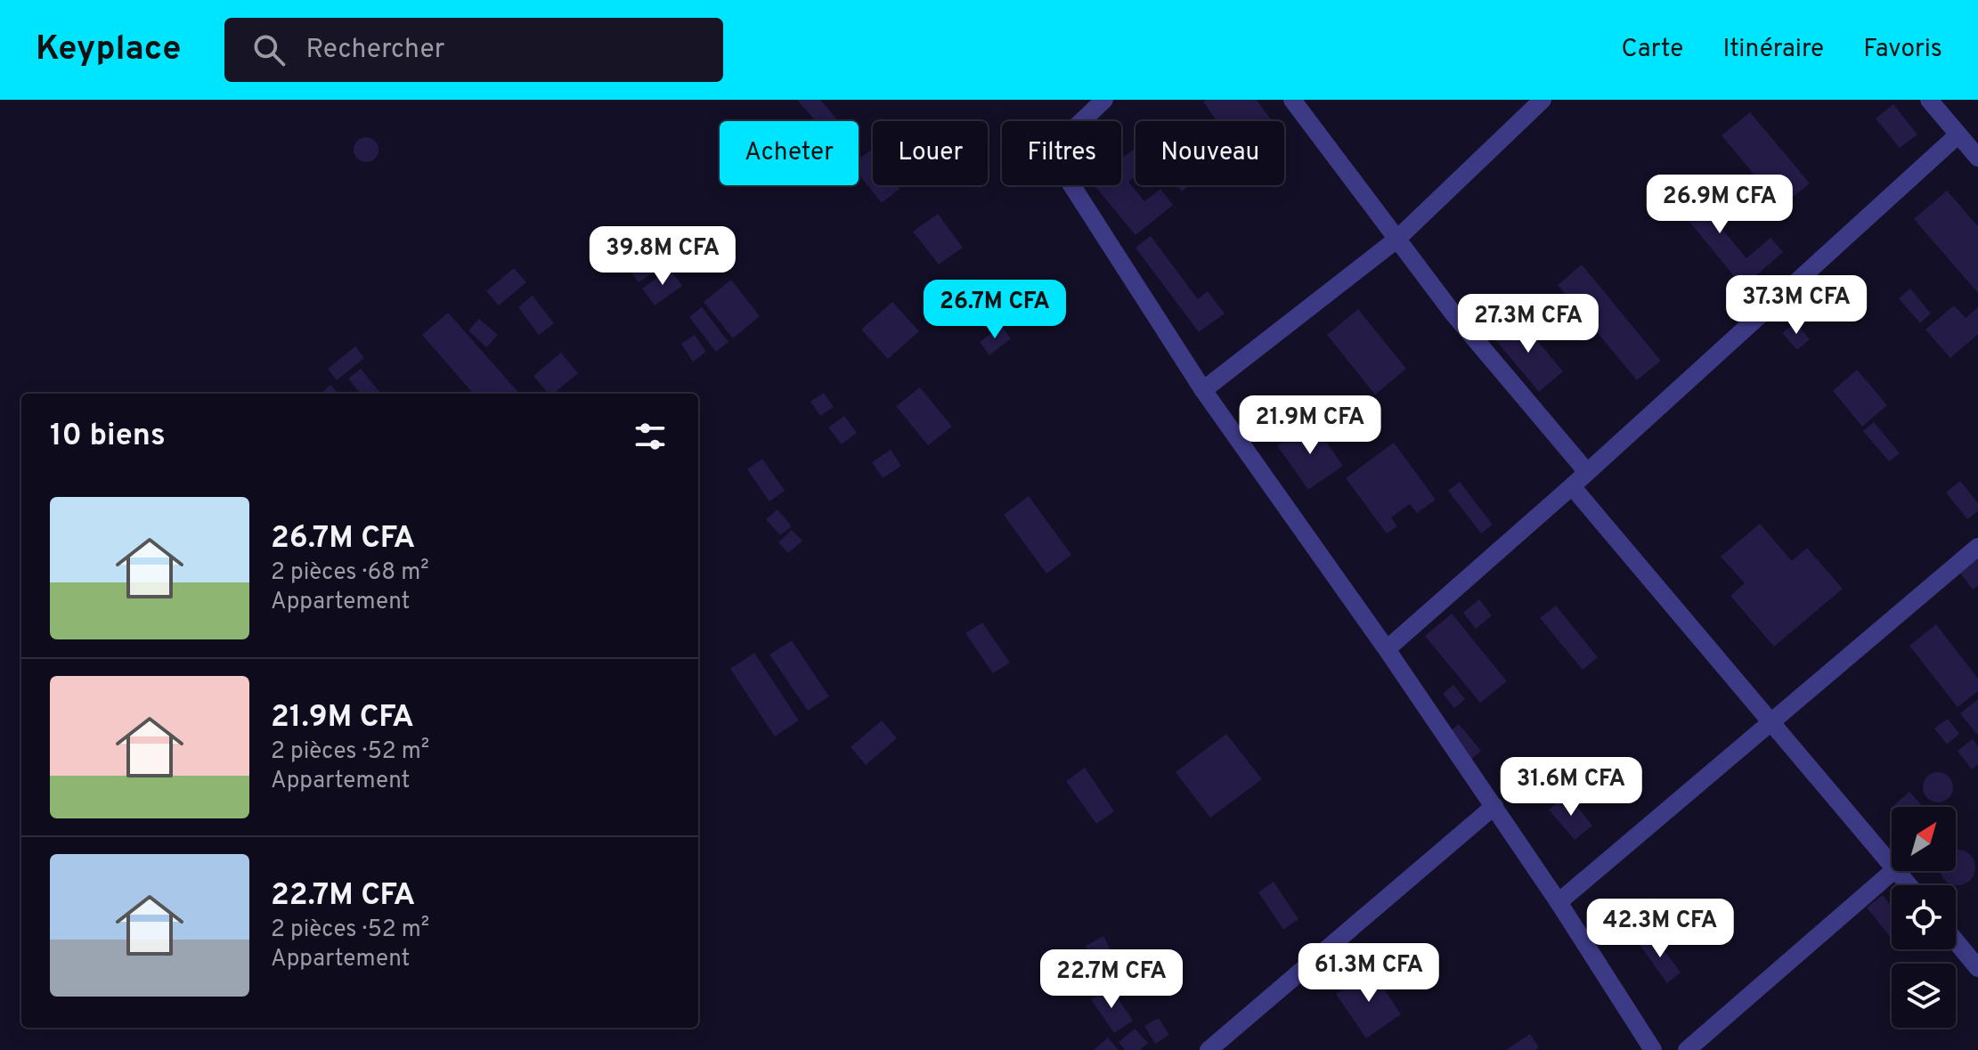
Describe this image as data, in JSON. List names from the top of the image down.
{
  "north": "top right",
  "page": {
    "header": "Keyplace",
    "search": "Rechercher",
    "nav": ["Carte", "Itinéraire", "Favoris"],
    "chip": [
      "Acheter",
      "Louer",
      "Filtres",
      "Nouveau"
    ],
    "price": [
      "26.9M CFA",
      "39.8M CFA",
      "37.3M CFA",
      "26.7M CFA",
      "27.3M CFA",
      "21.9M CFA",
      "31.6M CFA",
      "42.3M CFA",
      "61.3M CFA",
      "22.7M CFA"
    ],
    "heading": "10 biens",
    "list": [
      {
        "name": "26.7M CFA",
        "note": "2 pièces · 68 m² · Appartement"
      },
      {
        "name": "21.9M CFA",
        "note": "2 pièces · 52 m² · Appartement"
      },
      {
        "name": "22.7M CFA",
        "note": "2 pièces · 52 m² · Appartement"
      }
    ]
  }
}
